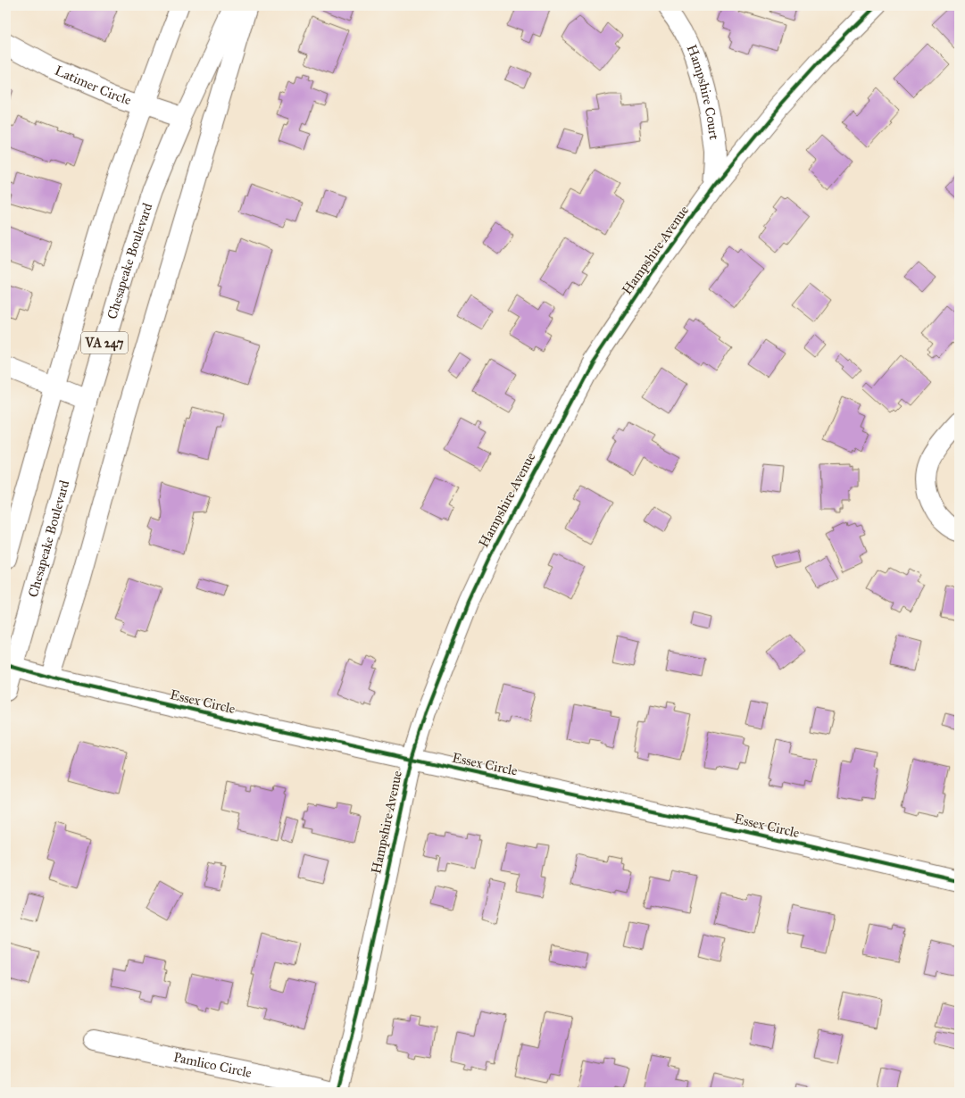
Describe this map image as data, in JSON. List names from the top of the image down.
{
  "streets": {
    "street": [
      "Latimer Circle",
      "Hampshire Court",
      "Hampshire Avenue",
      "Chesapeake Boulevard",
      "VA 247",
      "Essex Circle",
      "Pamlico Circle"
    ]
  },
  "crossings": [
    ["Latimer Circle", "Chesapeake Boulevard"],
    ["Latimer Circle", "VA 247"],
    ["Hampshire Court", "Hampshire Avenue"],
    ["Hampshire Avenue", "Essex Circle"],
    ["Chesapeake Boulevard", "Essex Circle"]
  ]
}
